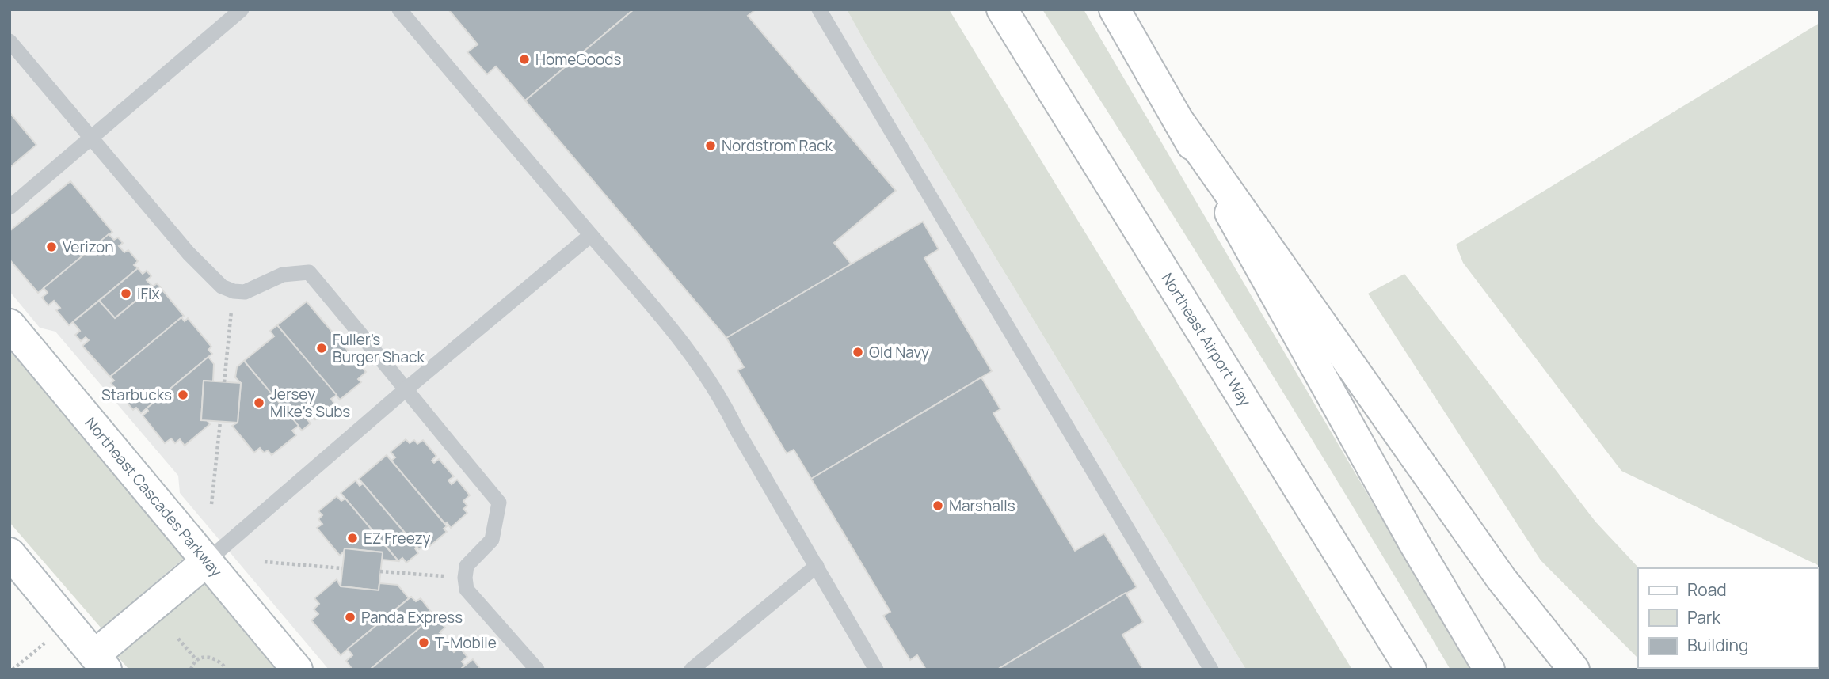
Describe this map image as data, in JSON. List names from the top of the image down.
{
  "streets": {
    "main road": ["Northeast Airport Way", "Northeast Cascades Parkway"]
  },
  "places": [
    "HomeGoods",
    "Nordstrom Rack",
    "Verizon",
    "iFix",
    "Fuller’s Burger Shack",
    "Old Navy",
    "Starbucks",
    "Jersey Mike's Subs",
    "Marshalls",
    "EZ Freezy",
    "Panda Express",
    "T-Mobile"
  ],
  "legend": ["Road", "Park", "Building"]
}
